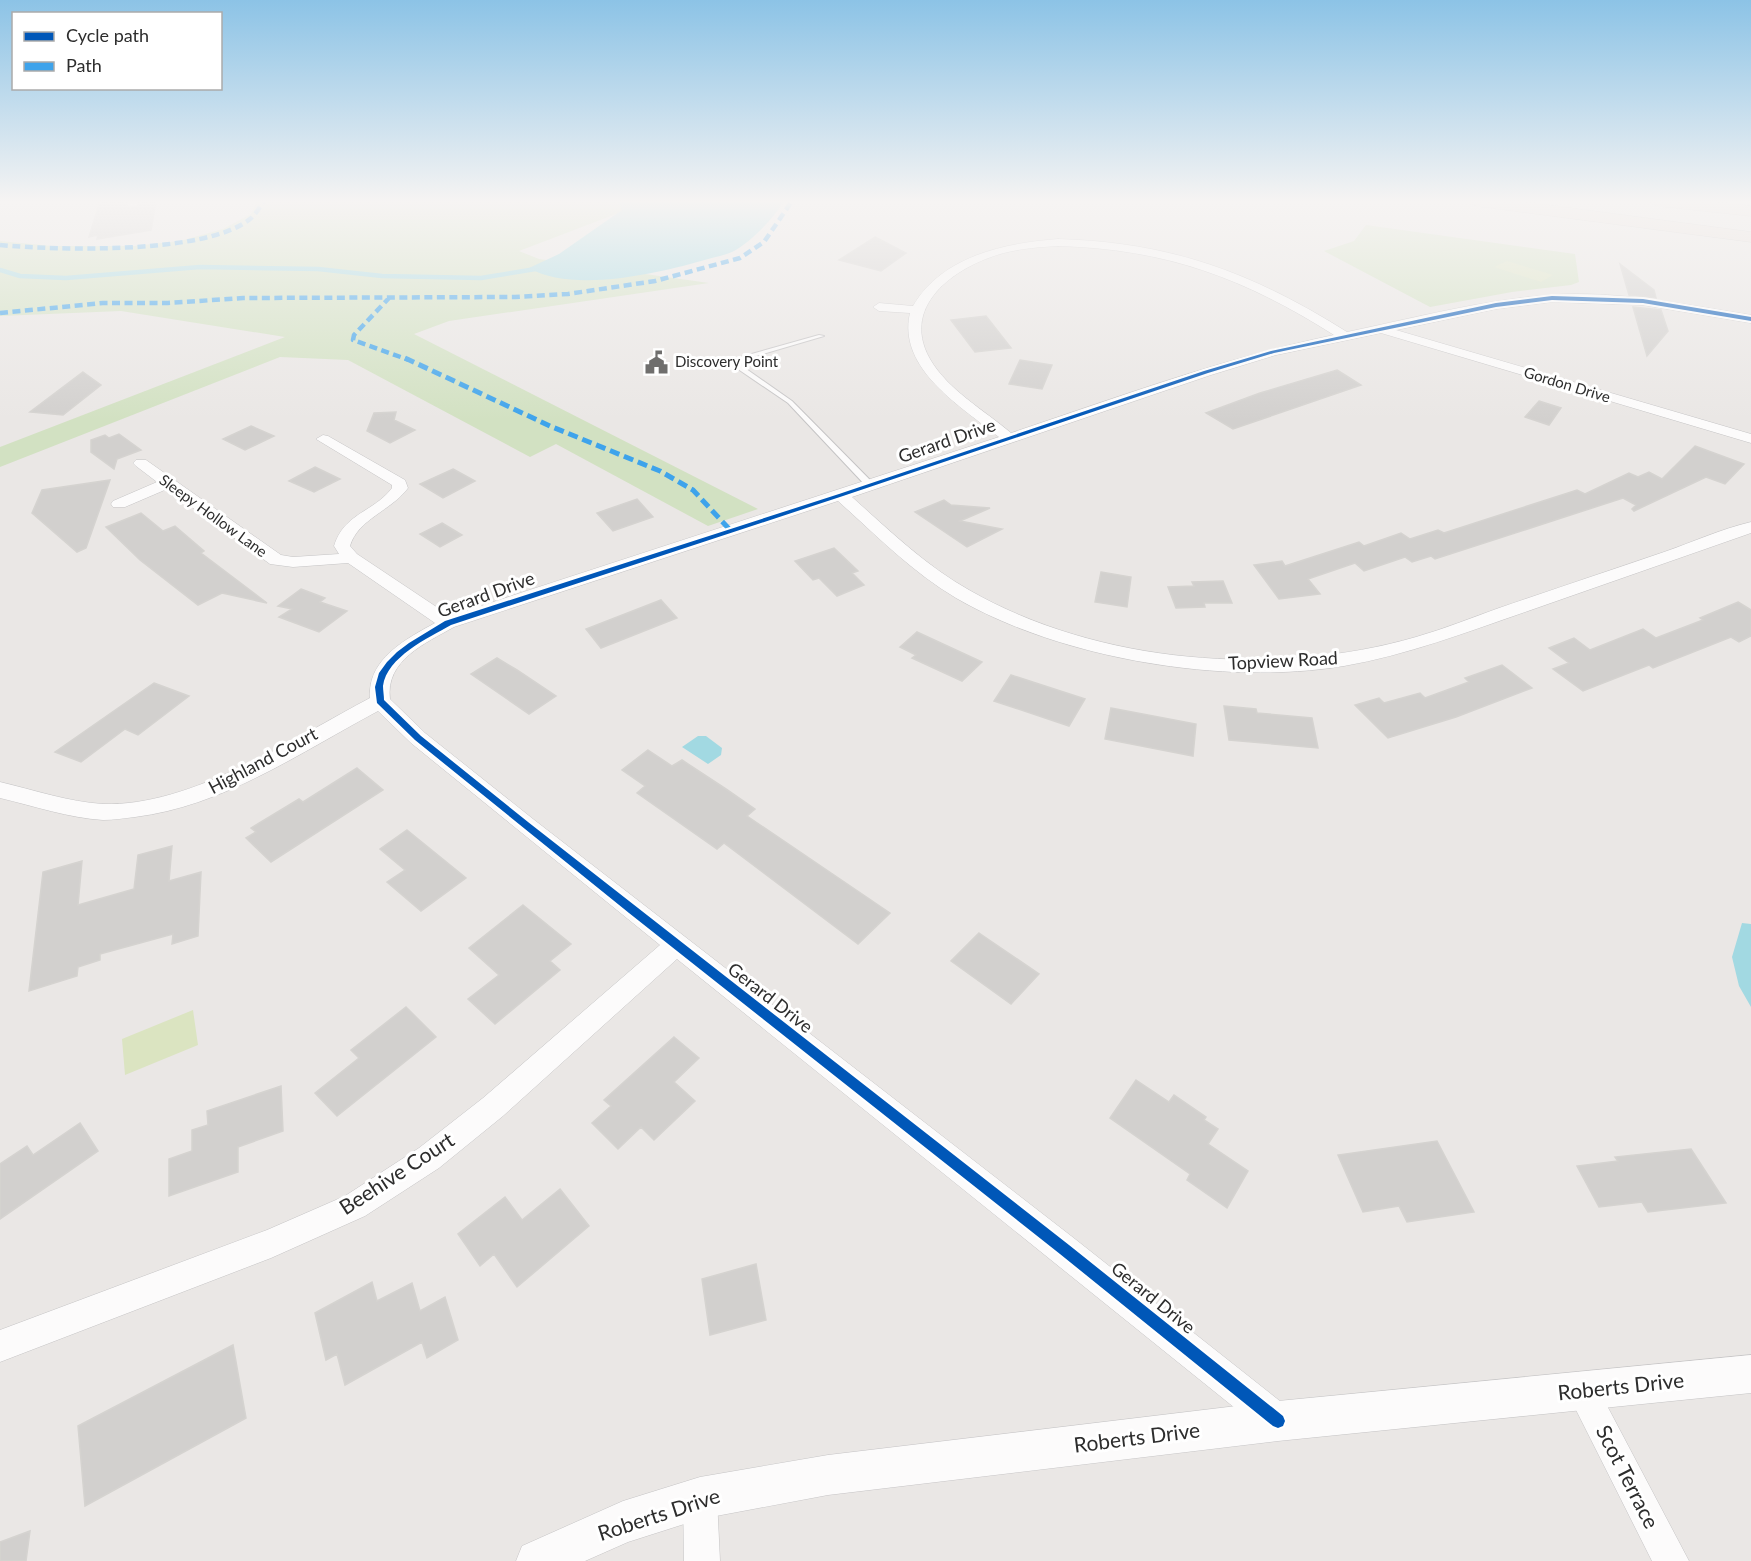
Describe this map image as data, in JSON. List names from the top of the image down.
{
  "streets": {
    "street": [
      "Gordon Drive",
      "Gerard Drive",
      "Sleepy Hollow Lane",
      "Topview Road",
      "Highland Court",
      "Beehive Court",
      "Roberts Drive",
      "Scot Terrace"
    ]
  },
  "crossings": [
    ["Gordon Drive", "Gerard Drive"],
    ["Gerard Drive", "Topview Road"],
    ["Gerard Drive", "Highland Court"],
    ["Gerard Drive", "Beehive Court"],
    ["Gerard Drive", "Roberts Drive"],
    ["Roberts Drive", "Scot Terrace"]
  ],
  "places": {
    "public building": ["Discovery Point"]
  },
  "legend": ["Cycle path", "Path"]
}
